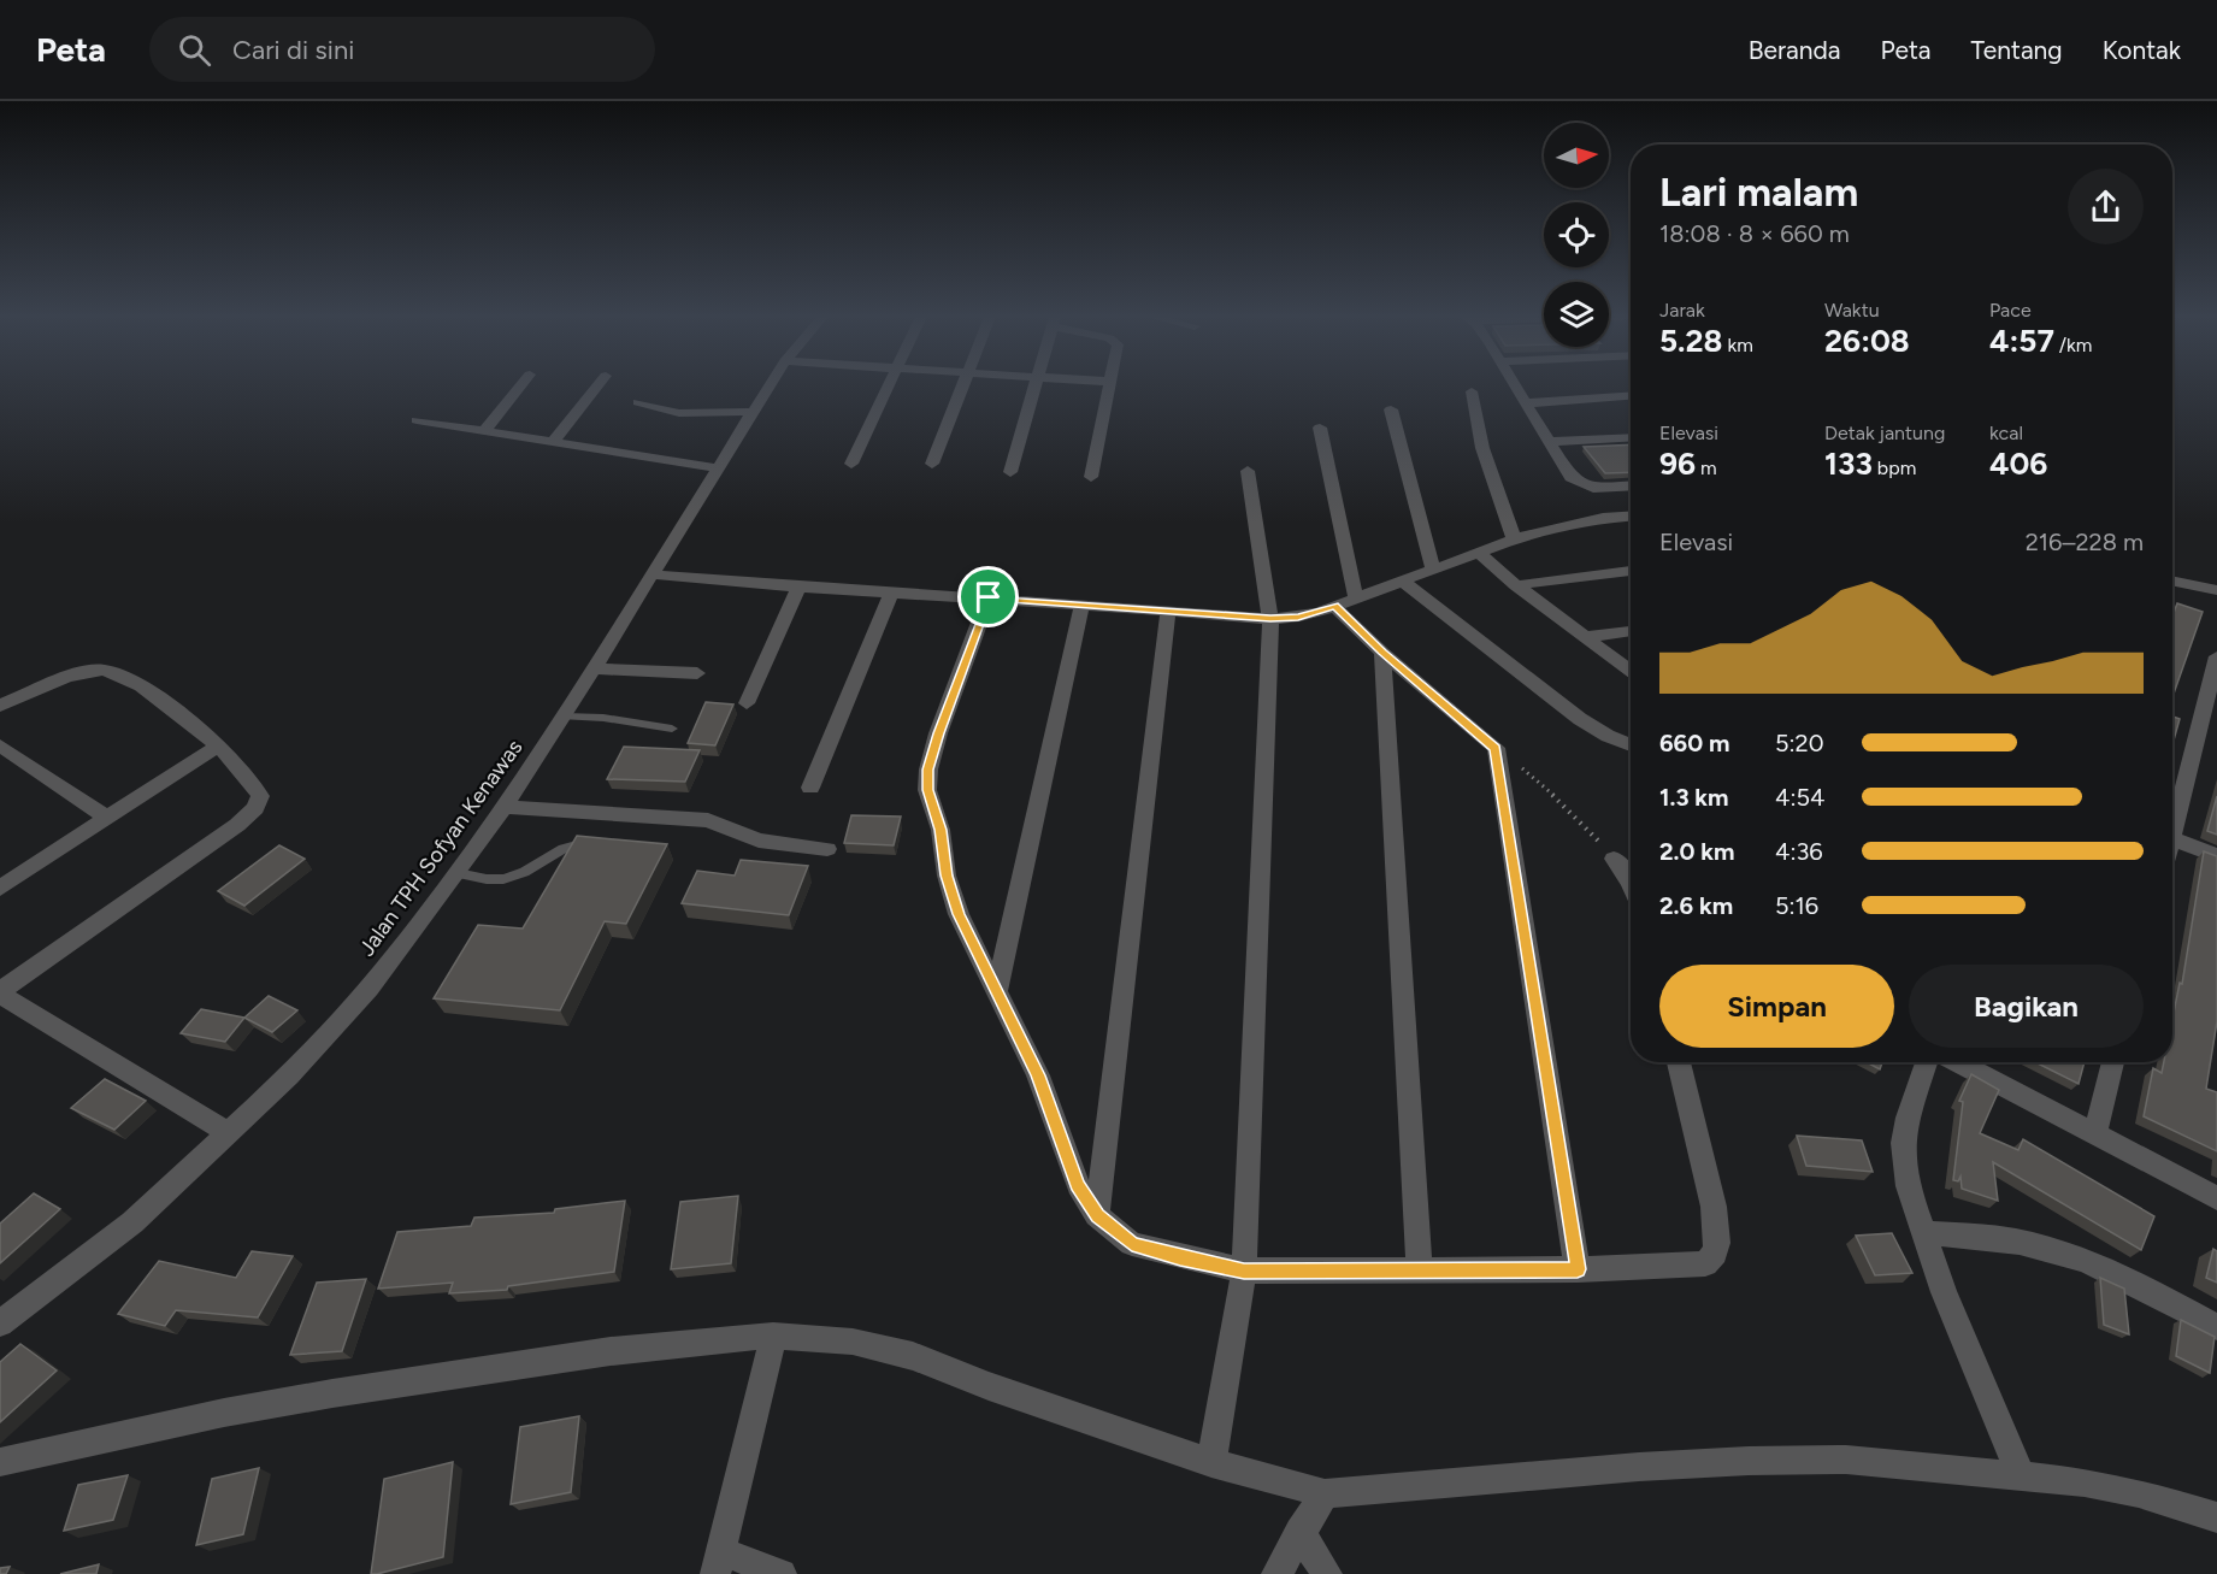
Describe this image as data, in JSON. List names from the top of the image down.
{
  "streets": {
    "street": ["Jalan TPH Sofyan Kenawas"]
  },
  "north": "right",
  "page": {
    "header": "Peta",
    "search": "Cari di sini",
    "nav": [
      "Beranda",
      "Peta",
      "Tentang",
      "Kontak"
    ],
    "heading": ["Lari malam", "18:08 · 8 × 660 m"],
    "stats": [
      ["Jarak", "5.28 km"],
      ["Waktu", "26:08"],
      ["Pace", "4:57 /km"],
      ["Elevasi", "96 m"],
      ["Detak jantung", "133 bpm"],
      ["kcal", "406"]
    ],
    "chart": ["Elevasi", "216–228 m"],
    "list": [
      {
        "name": "660 m",
        "note": "5:20"
      },
      {
        "name": "1.3 km",
        "note": "4:54"
      },
      {
        "name": "2.0 km",
        "note": "4:36"
      },
      {
        "name": "2.6 km",
        "note": "5:16"
      }
    ],
    "buttons": ["Simpan", "Bagikan"]
  }
}
